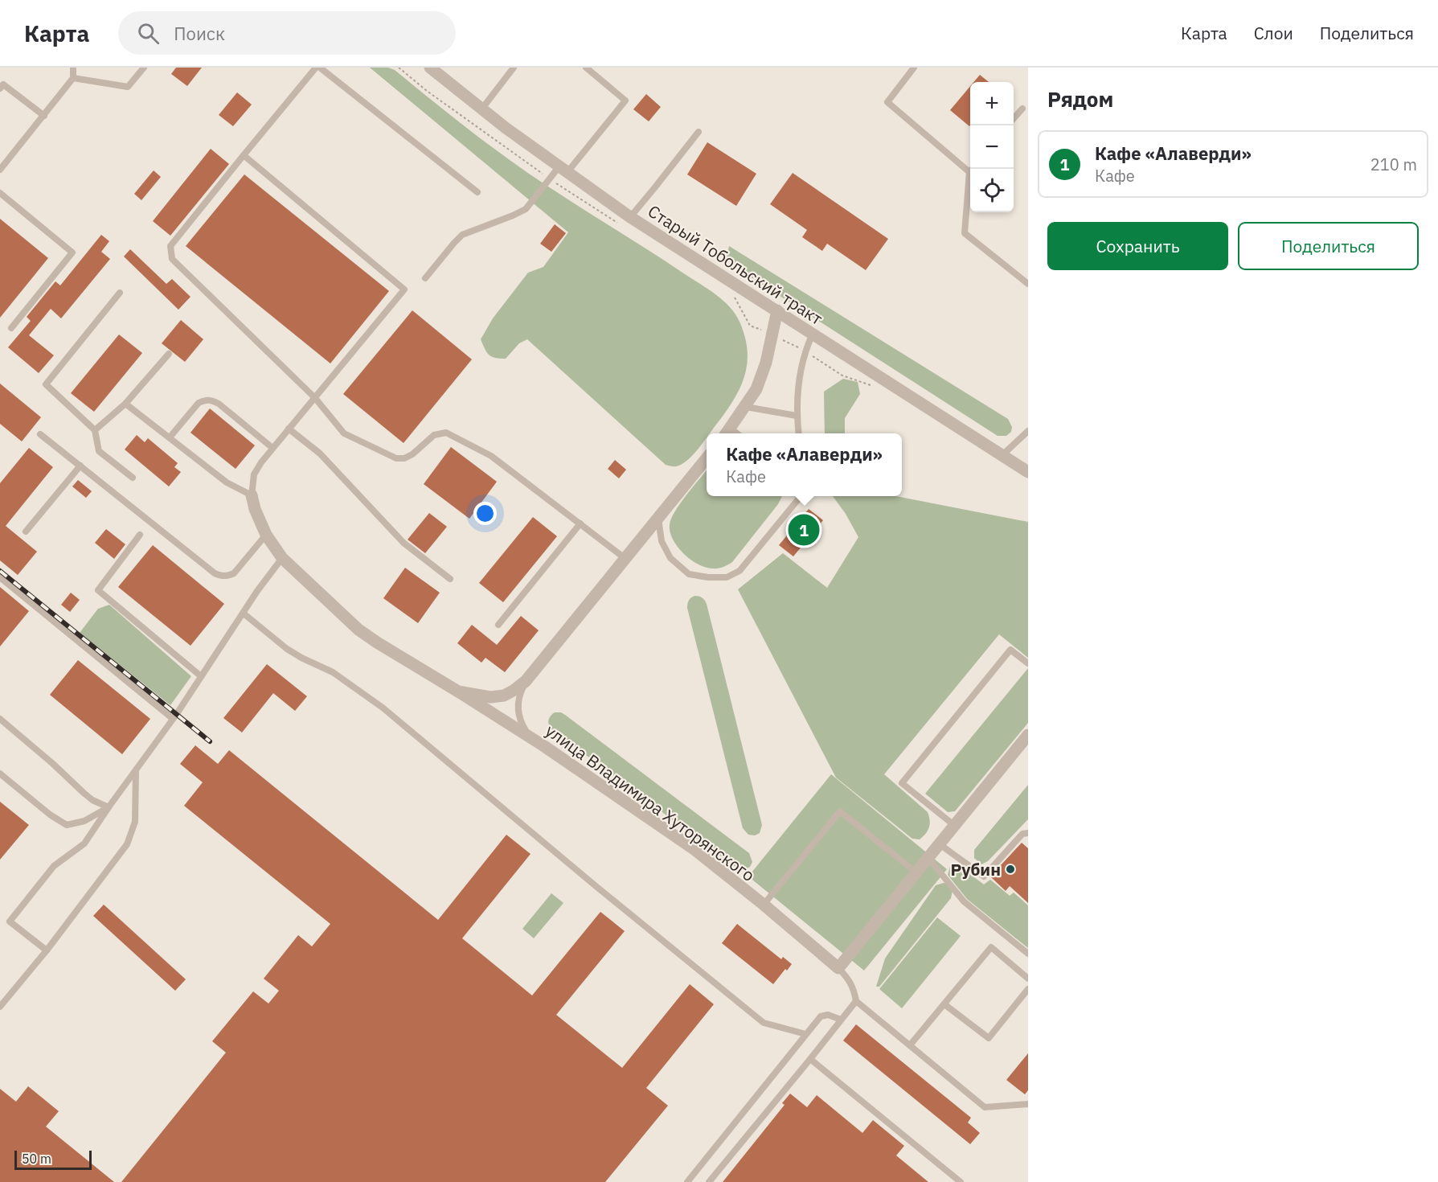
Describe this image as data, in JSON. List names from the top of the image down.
{
  "streets": {
    "street": ["Старый Тобольский тракт", "улица Владимира Хуторянского"]
  },
  "places": ["Рубин"],
  "scale_bar": "50 m",
  "page": {
    "header": "Карта",
    "search": "Поиск",
    "nav": ["Карта", "Слои", "Поделиться"],
    "heading": "Рядом",
    "map_buttons": ["+", "−"],
    "list": [
      {
        "mark": "1",
        "name": "Кафе «Алаверди»",
        "note": "Кафе",
        "value": "210 m"
      }
    ],
    "buttons": ["Сохранить", "Поделиться"],
    "popup": ["Кафе «Алаверди»", "Кафе"],
    "pins": "1",
    "scale": "50 m"
  }
}
